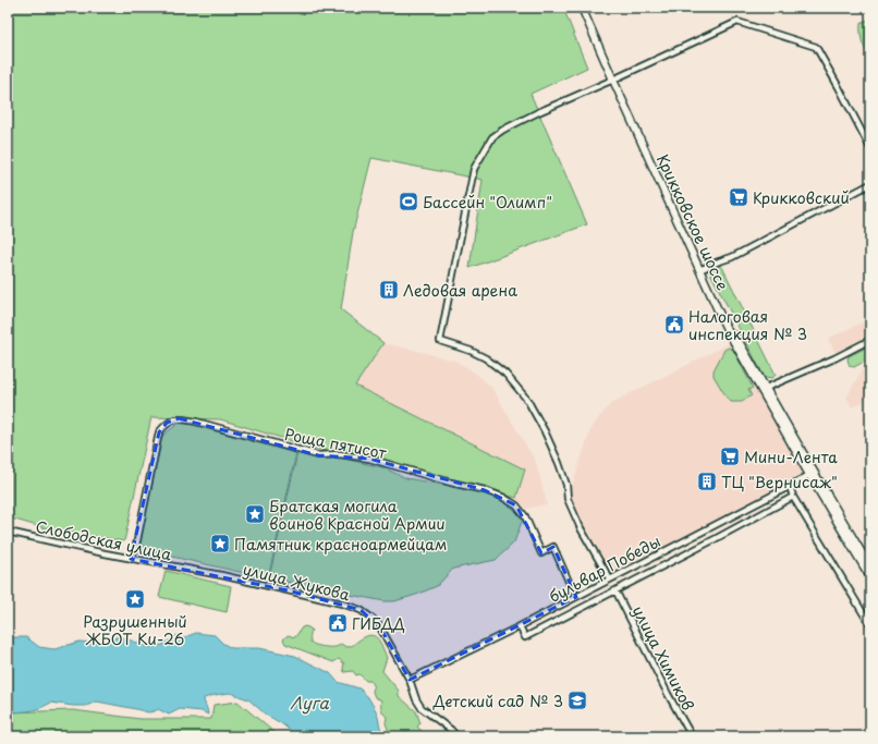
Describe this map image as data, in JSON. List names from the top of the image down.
{
  "streets": {
    "main road": ["Крикковское шоссе"],
    "street": [
      "Роща пятисот",
      "Слободская улица",
      "бульвар Победы",
      "улица Жукова",
      "улица Химиков"
    ]
  },
  "crossings": [
    ["Крикковское шоссе", "бульвар Победы"],
    ["Роща пятисот", "Слободская улица"],
    ["Роща пятисот", "бульвар Победы"],
    ["Слободская улица", "улица Жукова"],
    ["бульвар Победы", "улица Жукова"]
  ],
  "water": ["Луга"],
  "places": {
    "supermarket": ["Крикковский", "Мини-Лента"],
    "sports": ["Бассейн \"Олимп\""],
    "building": ["Ледовая арена", "ТЦ \"Вернисаж\""],
    "public building": ["Налоговая инспекция № 3", "ГИБДД"],
    "place": ["Братская могила воинов Красной Армии", "Памятник красноармейцам", "Разрушенный ЖБОТ Ки-26"],
    "school or university": ["Детский сад № 3"]
  }
}
